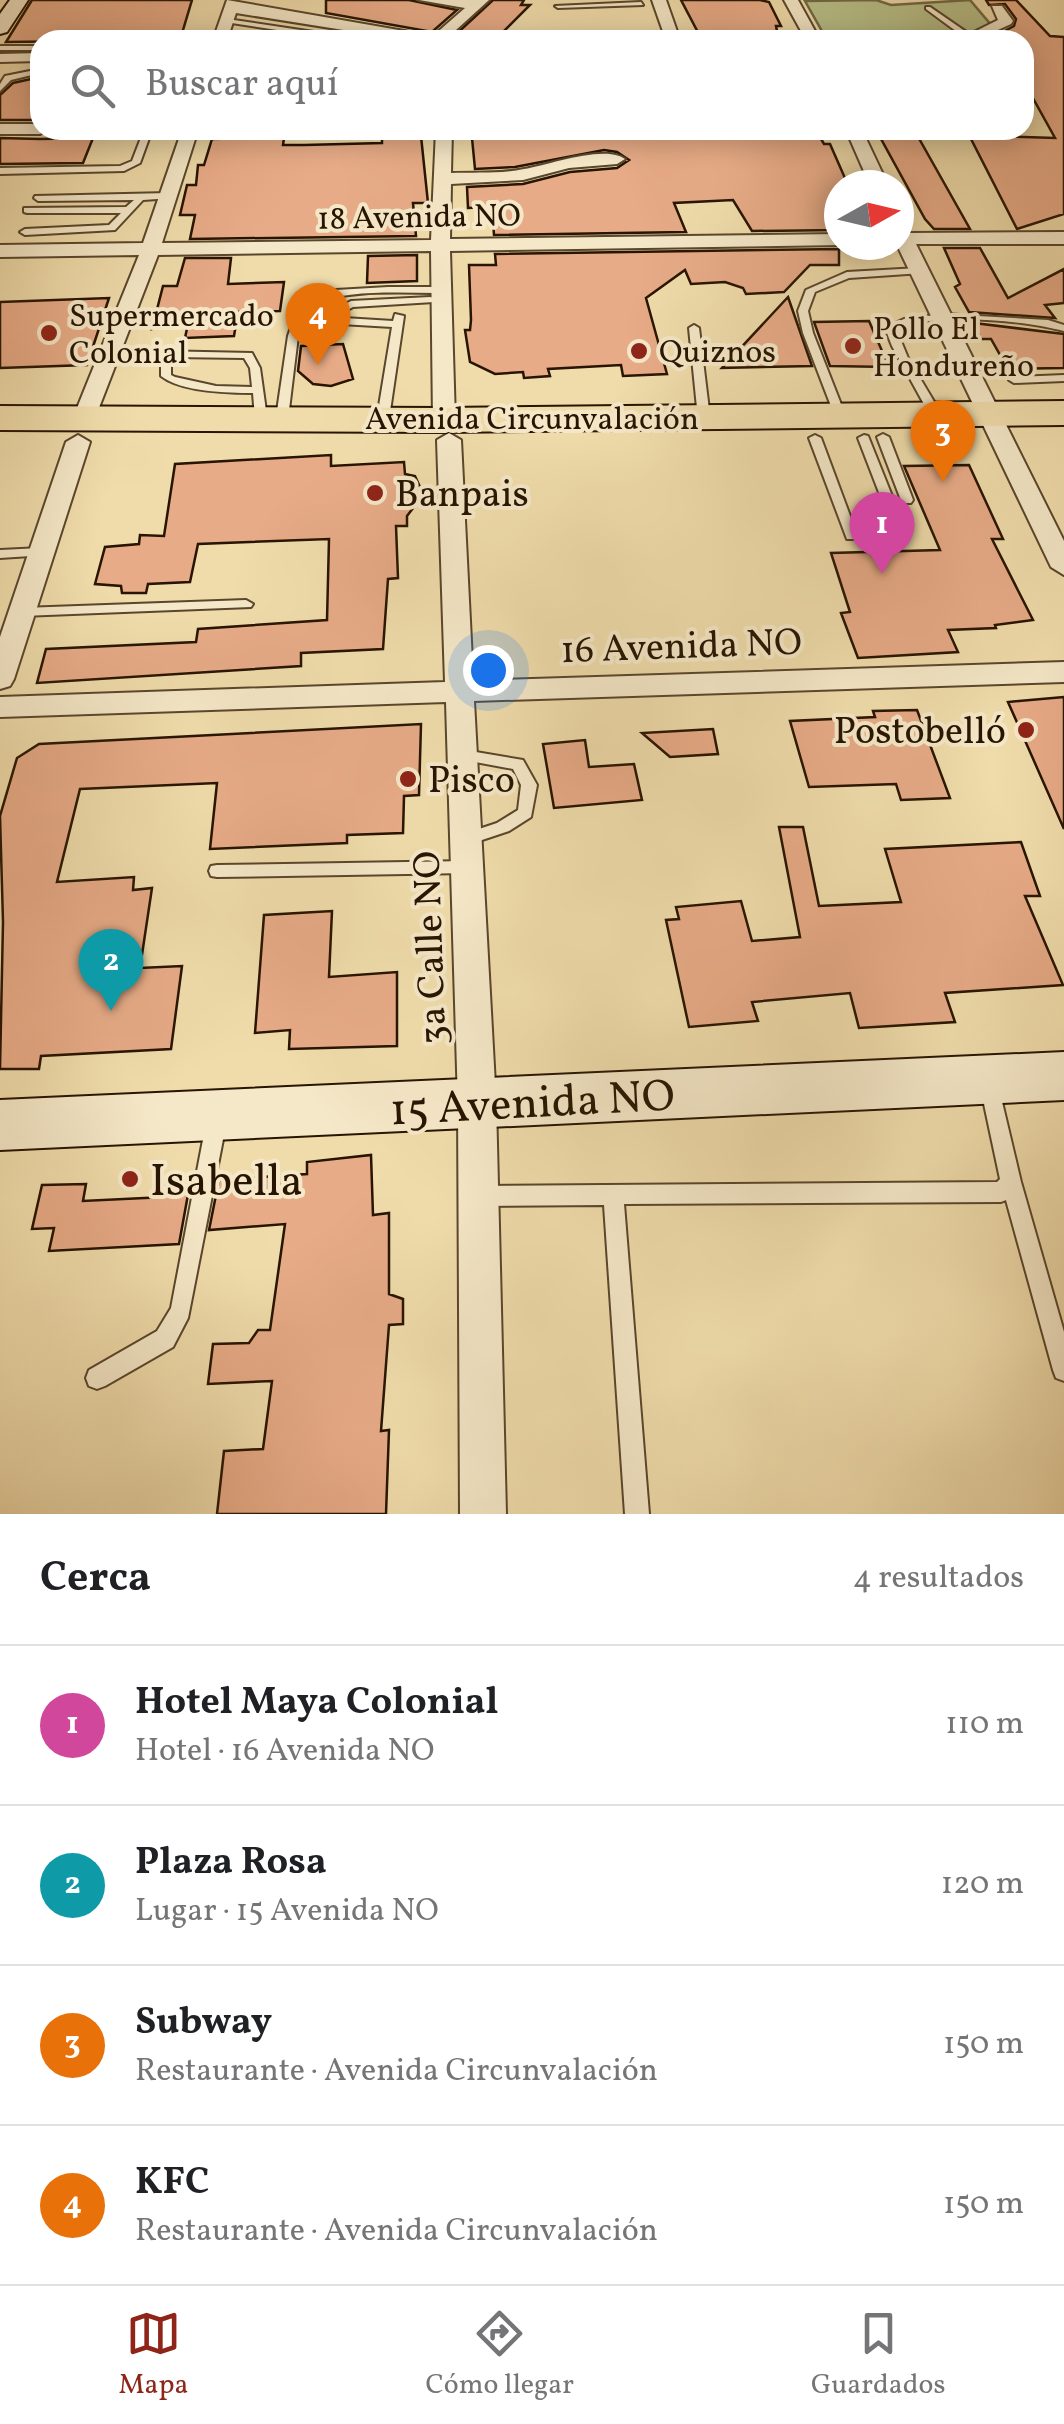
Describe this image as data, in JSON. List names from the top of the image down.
{
  "streets": {
    "highway": ["Avenida Circunvalación"],
    "street": [
      "18 Avenida NO",
      "16 Avenida NO",
      "3a Calle NO",
      "15 Avenida NO"
    ]
  },
  "crossings": [
    ["18 Avenida NO", "3a Calle NO"],
    ["Avenida Circunvalación", "3a Calle NO"],
    ["16 Avenida NO", "3a Calle NO"],
    ["3a Calle NO", "15 Avenida NO"]
  ],
  "places": [
    "Supermercado Colonial",
    "Pollo El Hondureño",
    "Quiznos",
    "Banpais",
    "Postobelló",
    "Pisco",
    "Isabella"
  ],
  "north": "right",
  "page": {
    "search": "Buscar aquí",
    "pins": [
      "4",
      "3",
      "1",
      "2"
    ],
    "heading": ["Cerca", "4 resultados"],
    "list": [
      {
        "mark": "1",
        "name": "Hotel Maya Colonial",
        "note": "Hotel · 16 Avenida NO",
        "value": "110 m"
      },
      {
        "mark": "2",
        "name": "Plaza Rosa",
        "note": "Lugar · 15 Avenida NO",
        "value": "120 m"
      },
      {
        "mark": "3",
        "name": "Subway",
        "note": "Restaurante · Avenida Circunvalación",
        "value": "150 m"
      },
      {
        "mark": "4",
        "name": "KFC",
        "note": "Restaurante · Avenida Circunvalación",
        "value": "150 m"
      }
    ],
    "nav": ["Mapa", "Cómo llegar", "Guardados"]
  }
}
